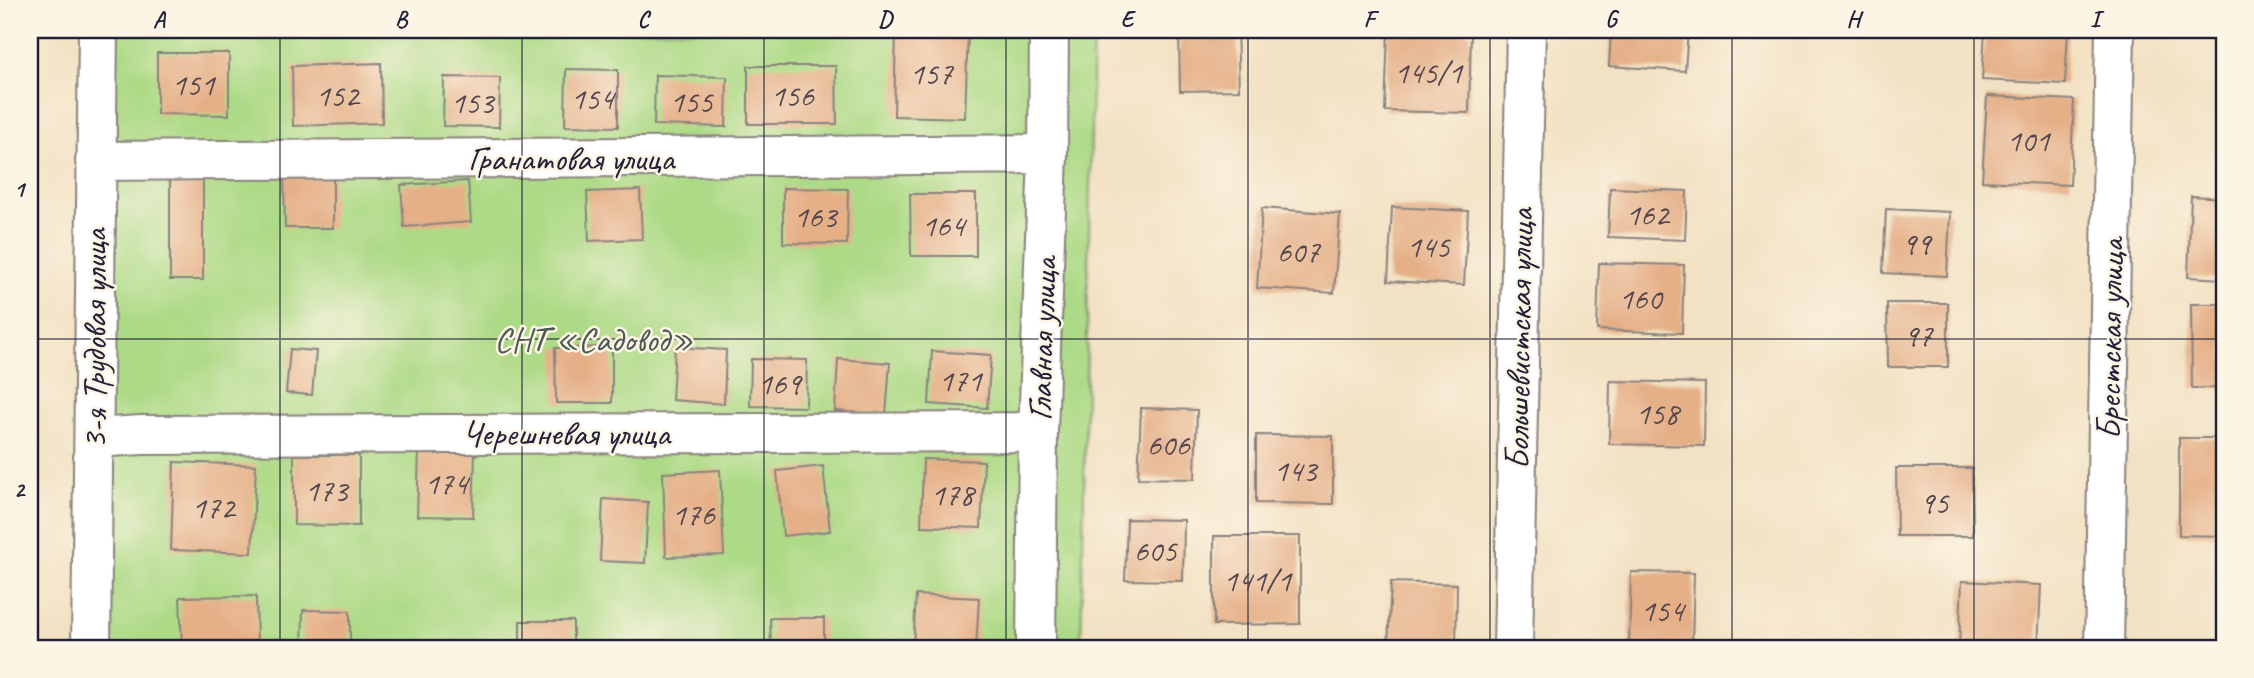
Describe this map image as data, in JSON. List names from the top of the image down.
{
  "streets": {
    "street": [
      "Гранатовая улица",
      "3-я Трудовая улица",
      "Главная улица",
      "Большевистская улица",
      "Брестская улица",
      "Черешневая улица"
    ]
  },
  "crossings": [
    ["Гранатовая улица", "3-я Трудовая улица"],
    ["Гранатовая улица", "Главная улица"],
    ["3-я Трудовая улица", "Черешневая улица"],
    ["Главная улица", "Черешневая улица"]
  ],
  "parks": ["СНТ «Садовод»"],
  "house_numbers": [
    "145/1",
    "157",
    "151",
    "152",
    "156",
    "154",
    "155",
    "153",
    "101",
    "162",
    "163",
    "164",
    "99",
    "145",
    "607",
    "160",
    "97",
    "171",
    "169",
    "158",
    "606",
    "143",
    "174",
    "173",
    "178",
    "95",
    "172",
    "176",
    "605",
    "141/1",
    "154"
  ],
  "grid": {
    "columns": [
      "A",
      "B",
      "C",
      "D",
      "E",
      "F",
      "G",
      "H",
      "I"
    ],
    "rows": ["1", "2"]
  }
}
